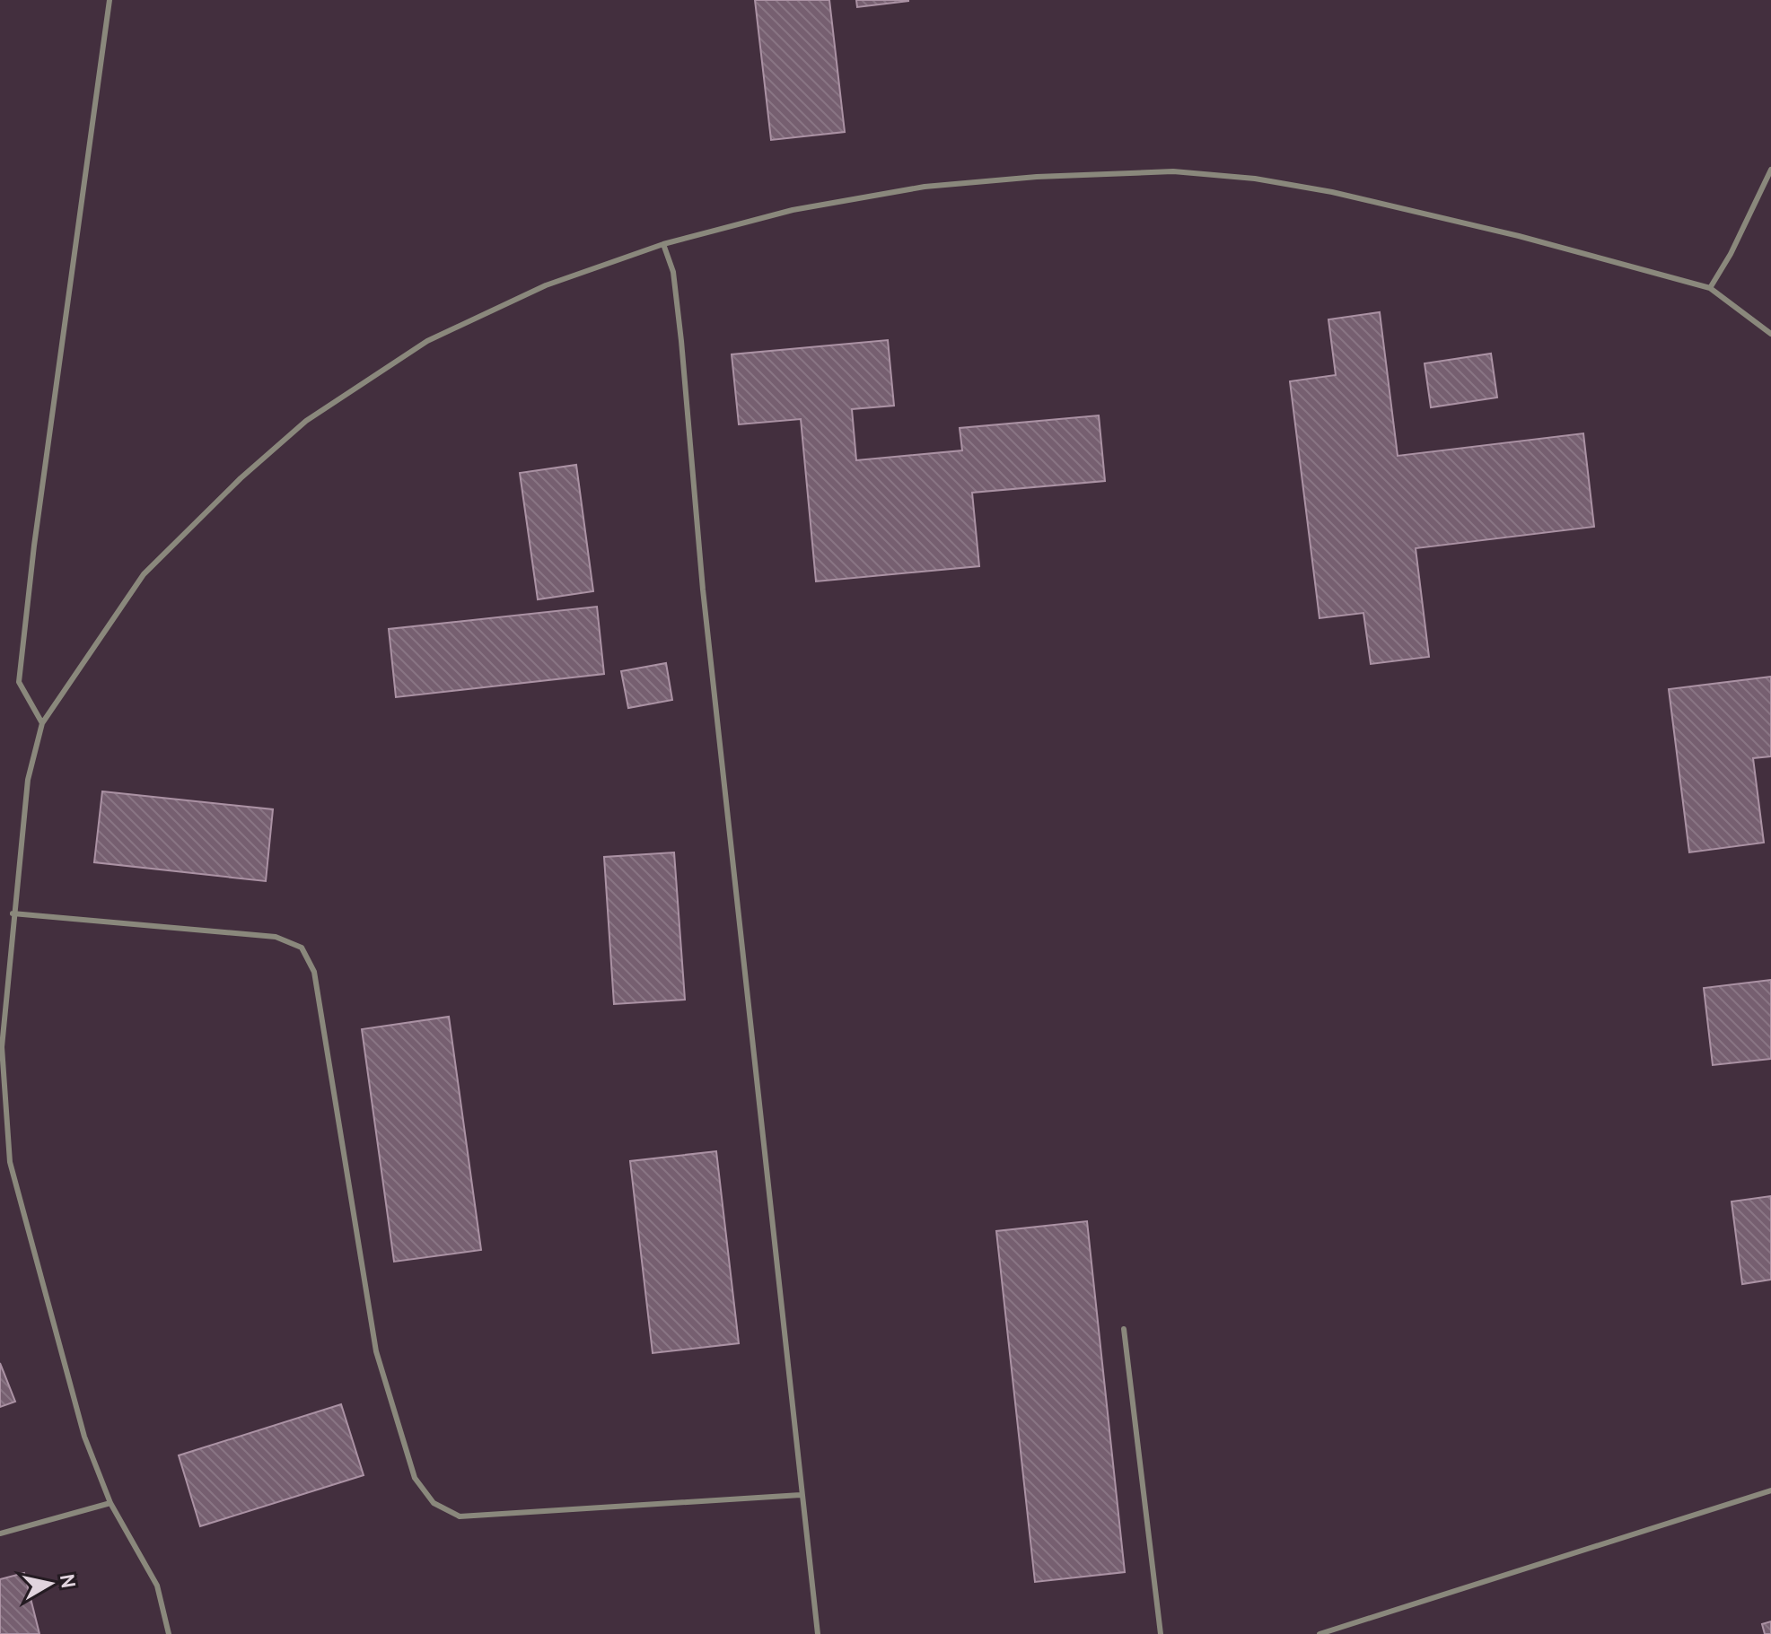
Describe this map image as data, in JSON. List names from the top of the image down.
{
  "north": "right"
}
